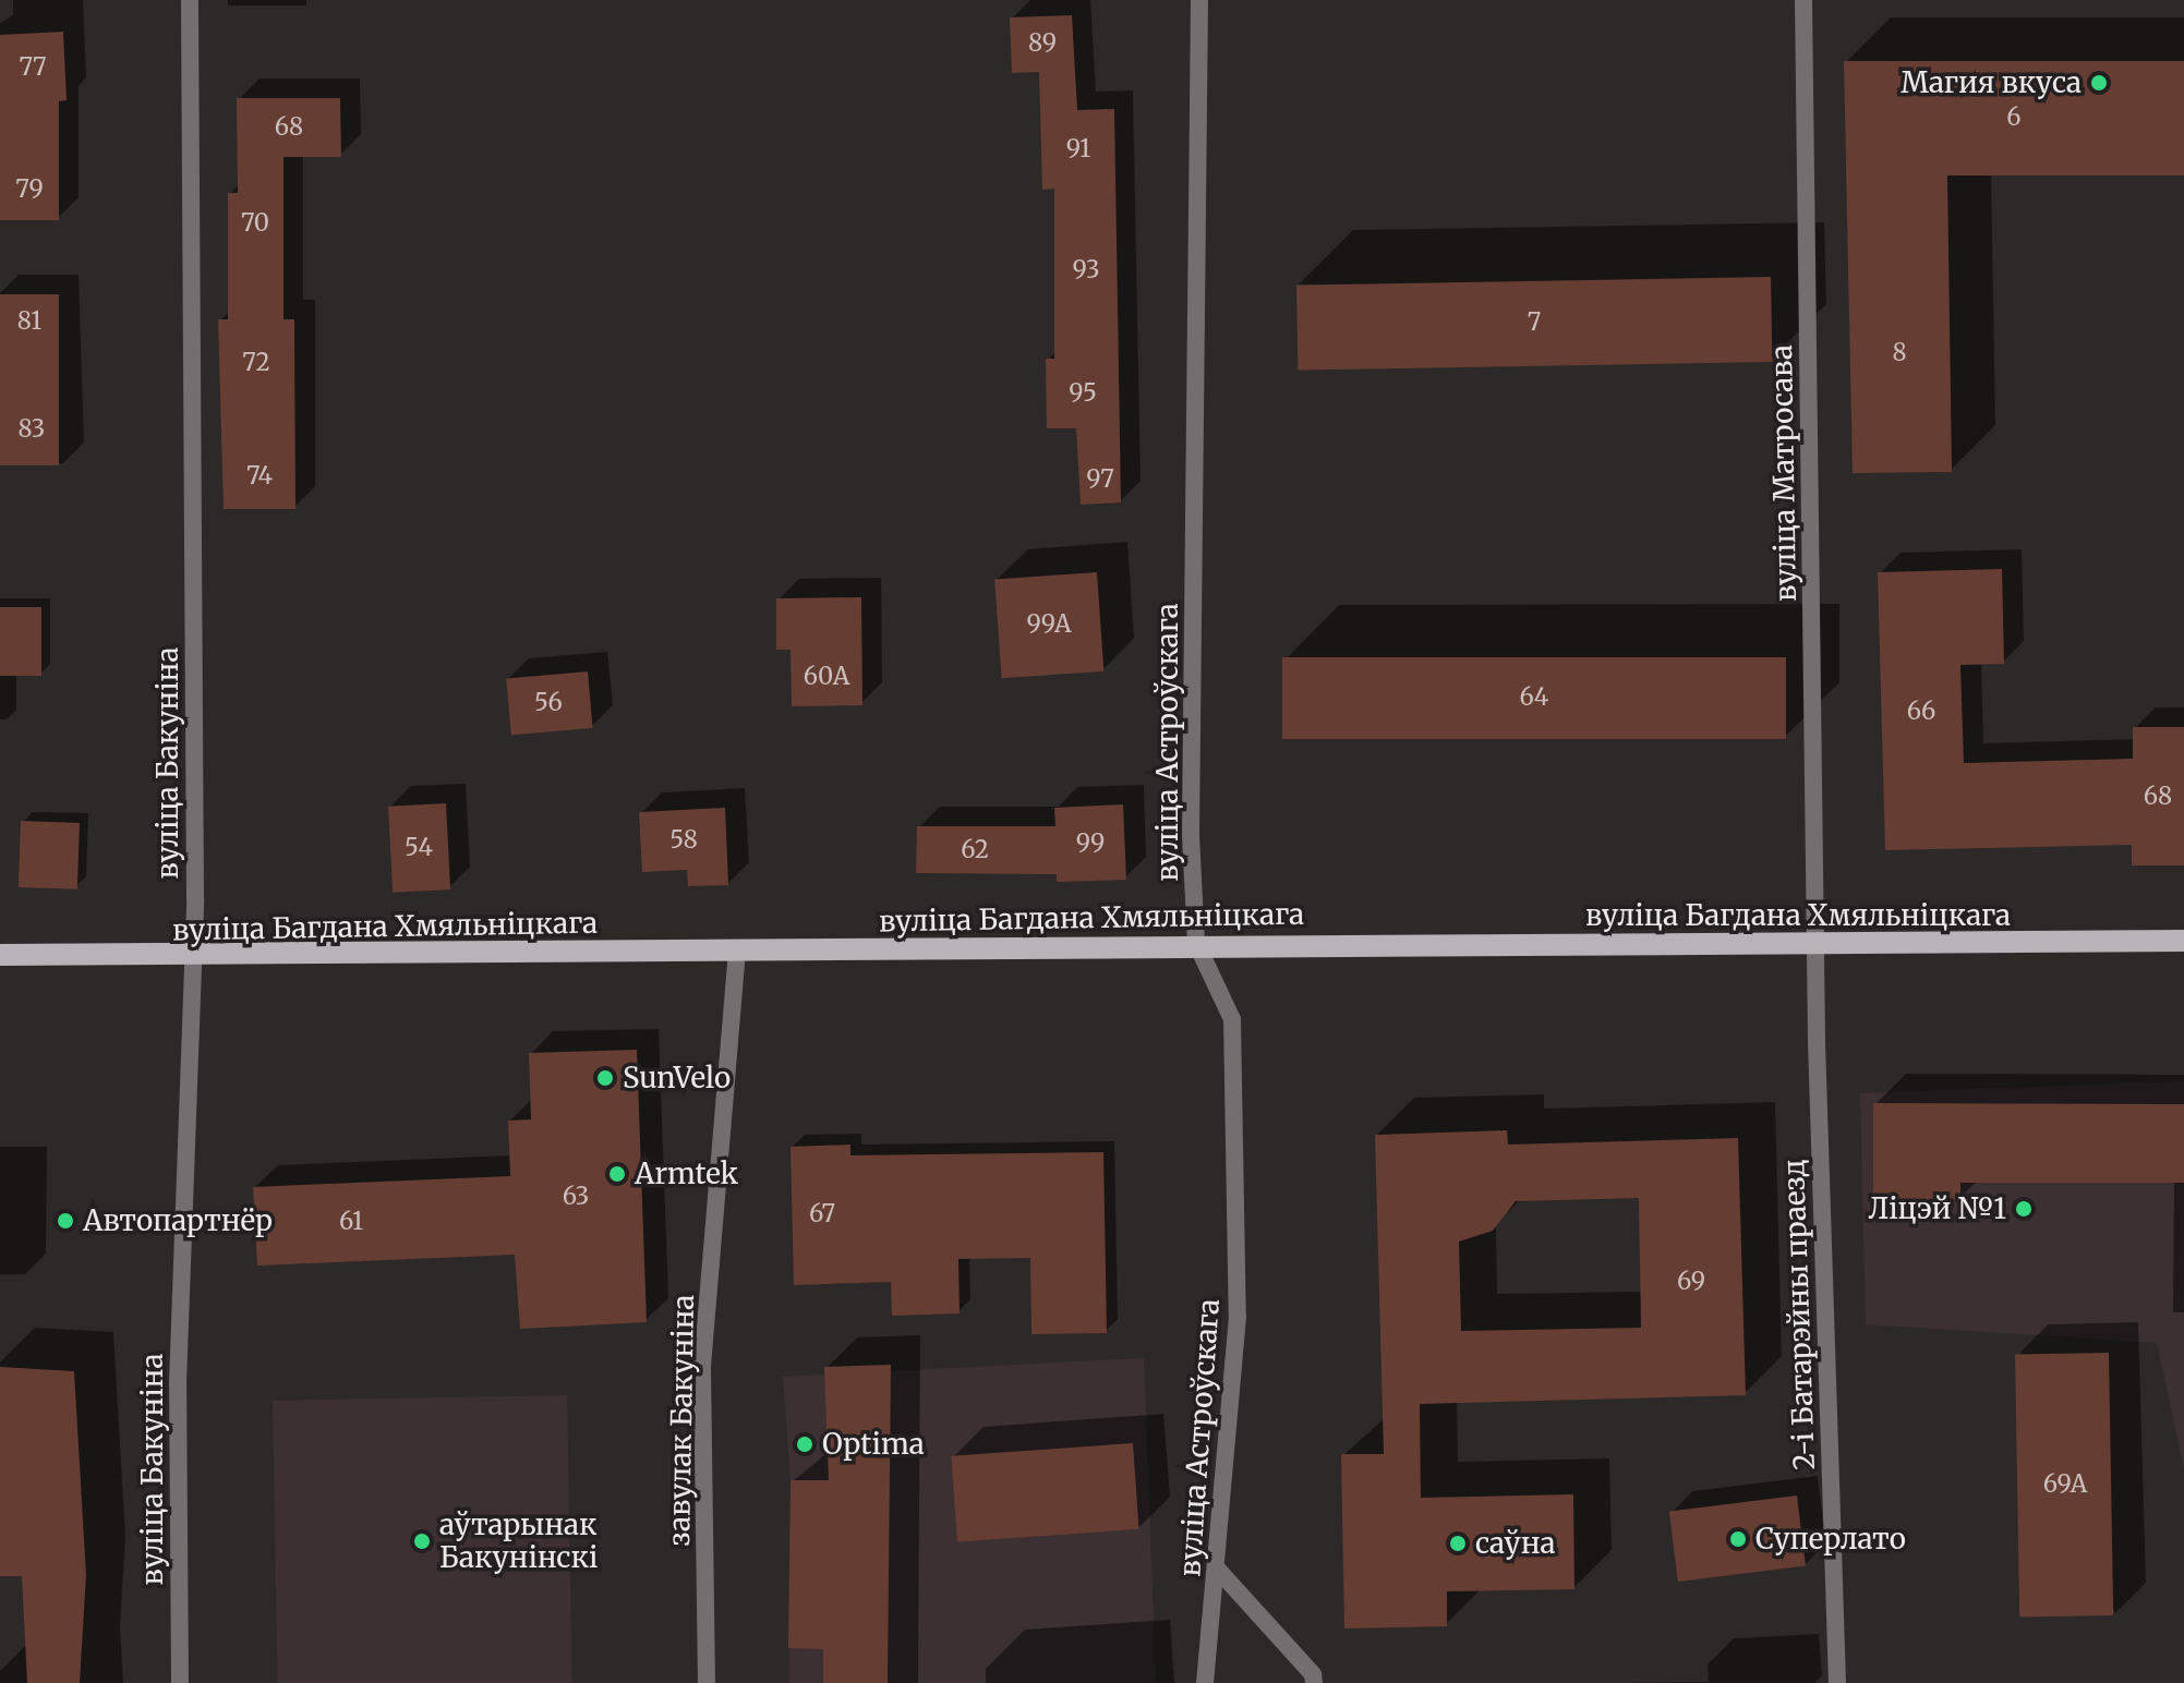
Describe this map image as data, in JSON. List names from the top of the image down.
{
  "streets": {
    "main road": ["вуліца Багдана Хмяльніцкага"],
    "street": [
      "вуліца Матросава",
      "вуліца Астроўскага",
      "вуліца Бакуніна",
      "2-і Батарэйны праезд",
      "завулак Бакуніна"
    ]
  },
  "crossings": [
    ["вуліца Матросава", "вуліца Багдана Хмяльніцкага"],
    ["вуліца Матросава", "2-і Батарэйны праезд"],
    ["вуліца Астроўскага", "вуліца Багдана Хмяльніцкага"],
    ["вуліца Бакуніна", "вуліца Багдана Хмяльніцкага"],
    ["вуліца Багдана Хмяльніцкага", "2-і Батарэйны праезд"],
    ["вуліца Багдана Хмяльніцкага", "завулак Бакуніна"]
  ],
  "places": [
    "Магия вкуса",
    "SunVelo",
    "Armtek",
    "Ліцэй №1",
    "Автопартнёр",
    "Optima",
    "Суперлато",
    "аўтарынак Бакунінскі",
    "саўна"
  ],
  "house_numbers": [
    "89",
    "77",
    "6",
    "68",
    "91",
    "79",
    "70",
    "93",
    "81",
    "7",
    "8",
    "72",
    "95",
    "83",
    "74",
    "97",
    "99А",
    "60А",
    "64",
    "56",
    "66",
    "68",
    "58",
    "99",
    "54",
    "62",
    "63",
    "67",
    "61",
    "69",
    "69А"
  ]
}
